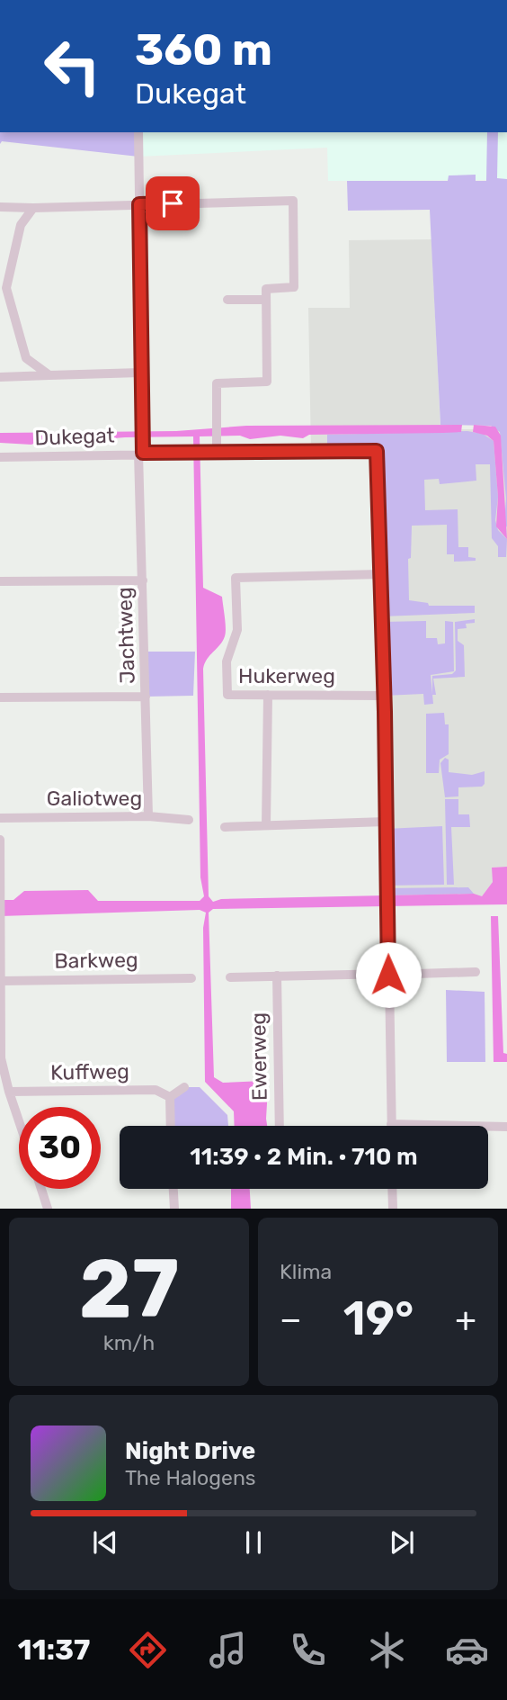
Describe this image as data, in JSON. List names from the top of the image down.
{
  "streets": {
    "street": [
      "Dukegat",
      "Jachtweg",
      "Hukerweg",
      "Galiotweg",
      "Barkweg",
      "Ewerweg",
      "Kuffweg"
    ]
  },
  "crossings": [
    ["Dukegat", "Jachtweg"],
    ["Dukegat", "Hukerweg"],
    ["Jachtweg", "Galiotweg"]
  ],
  "page": {
    "turn": ["360 m", "Dukegat"],
    "limit": "30",
    "trip": "11:39 · 2 Min. · 710 m",
    "tile": [
      ["27", "km/h"],
      "Klima"
    ],
    "heat": ["−", "19°", "+"],
    "song": ["Night Drive", "The Halogens"],
    "tabs": "11:37"
  }
}
